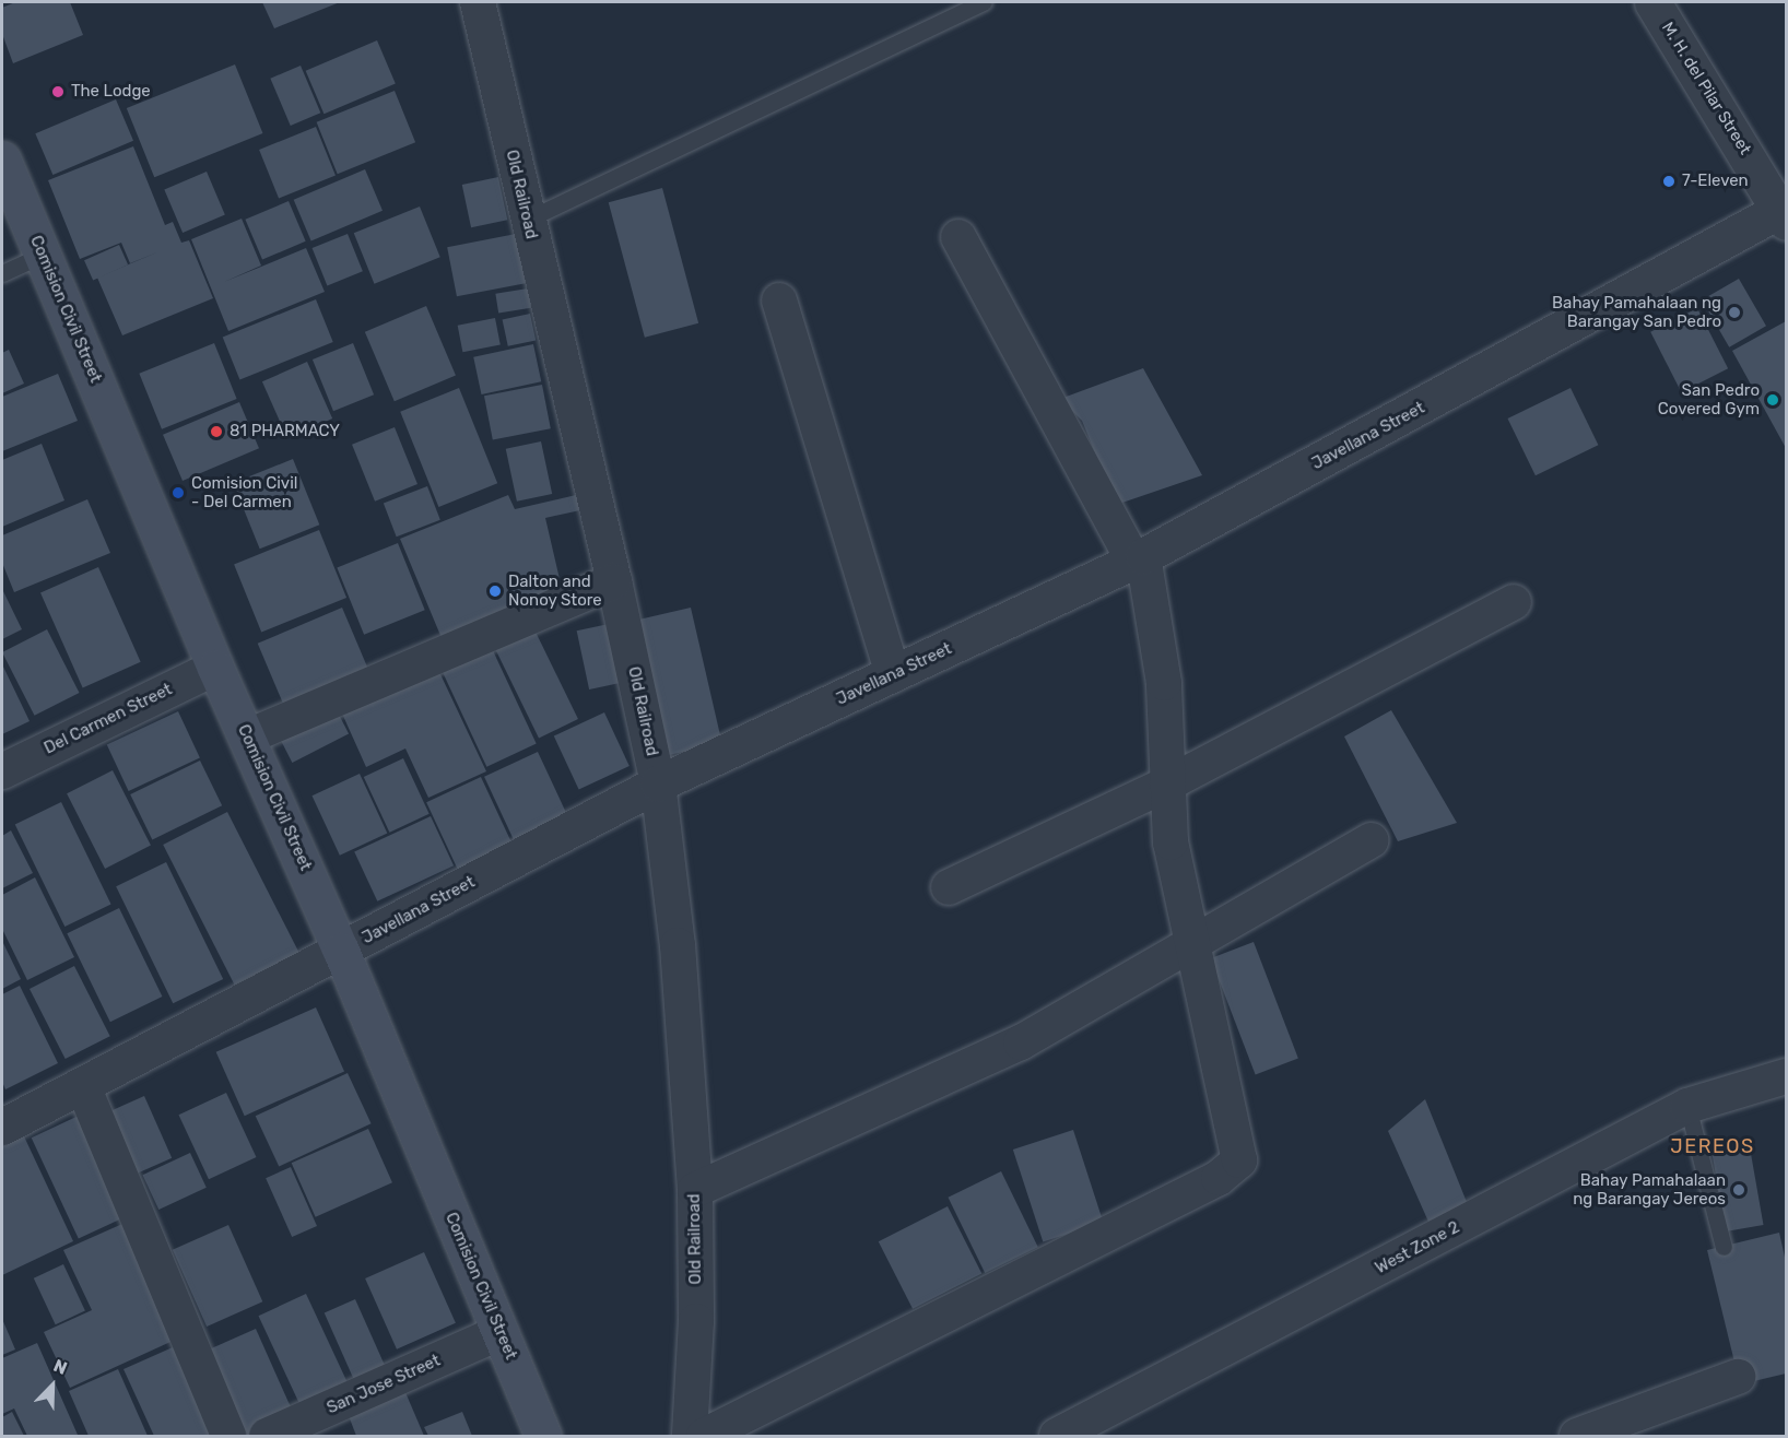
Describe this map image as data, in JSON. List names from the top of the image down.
{
  "streets": {
    "main road": ["Comision Civil Street"],
    "street": [
      "M. H. del Pilar Street",
      "Old Railroad",
      "Javellana Street",
      "Del Carmen Street",
      "West Zone 2",
      "San Jose Street"
    ]
  },
  "crossings": [
    ["M. H. del Pilar Street", "Javellana Street"],
    ["Old Railroad", "Javellana Street"],
    ["Comision Civil Street", "Javellana Street"],
    ["Comision Civil Street", "Del Carmen Street"],
    ["Comision Civil Street", "San Jose Street"]
  ],
  "districts": ["JEREOS"],
  "places": [
    "The Lodge",
    "7-Eleven",
    "Bahay Pamahalaan ng Barangay San Pedro",
    "San Pedro Covered Gym",
    "81 PHARMACY",
    "Comision Civil - Del Carmen",
    "Dalton and Nonoy Store",
    "Bahay Pamahalaan ng Barangay Jereos"
  ],
  "north": "top right"
}
